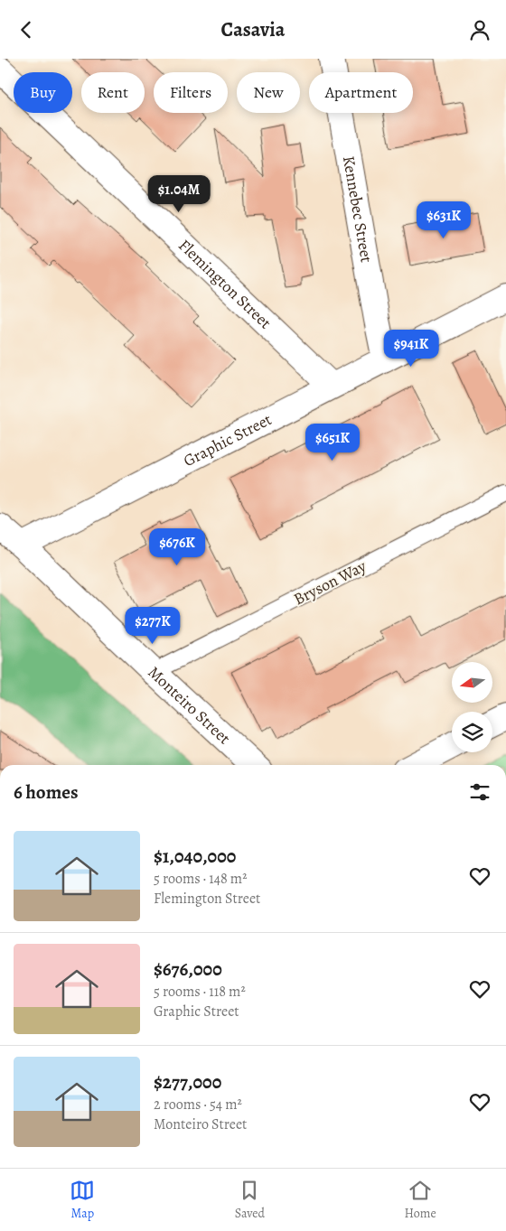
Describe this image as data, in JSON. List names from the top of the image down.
{
  "streets": {
    "street": [
      "Kennebec Street",
      "Flemington Street",
      "Graphic Street",
      "Monteiro Street"
    ],
    "lane": ["Bryson Way"]
  },
  "crossings": [
    ["Kennebec Street", "Graphic Street"],
    ["Flemington Street", "Graphic Street"],
    ["Graphic Street", "Monteiro Street"],
    ["Bryson Way", "Monteiro Street"]
  ],
  "north": "left",
  "page": {
    "header": "Casavia",
    "chip": [
      "Buy",
      "Rent",
      "Filters",
      "New",
      "Apartment"
    ],
    "price": [
      "$1.04M",
      "$631K",
      "$941K",
      "$651K",
      "$676K",
      "$277K"
    ],
    "heading": "6 homes",
    "list": [
      {
        "name": "$1,040,000",
        "note": "5 rooms · 148 m² · Flemington Street"
      },
      {
        "name": "$676,000",
        "note": "5 rooms · 118 m² · Graphic Street"
      },
      {
        "name": "$277,000",
        "note": "2 rooms · 54 m² · Monteiro Street"
      }
    ],
    "tabs": ["Map", "Saved", "Home"]
  }
}
